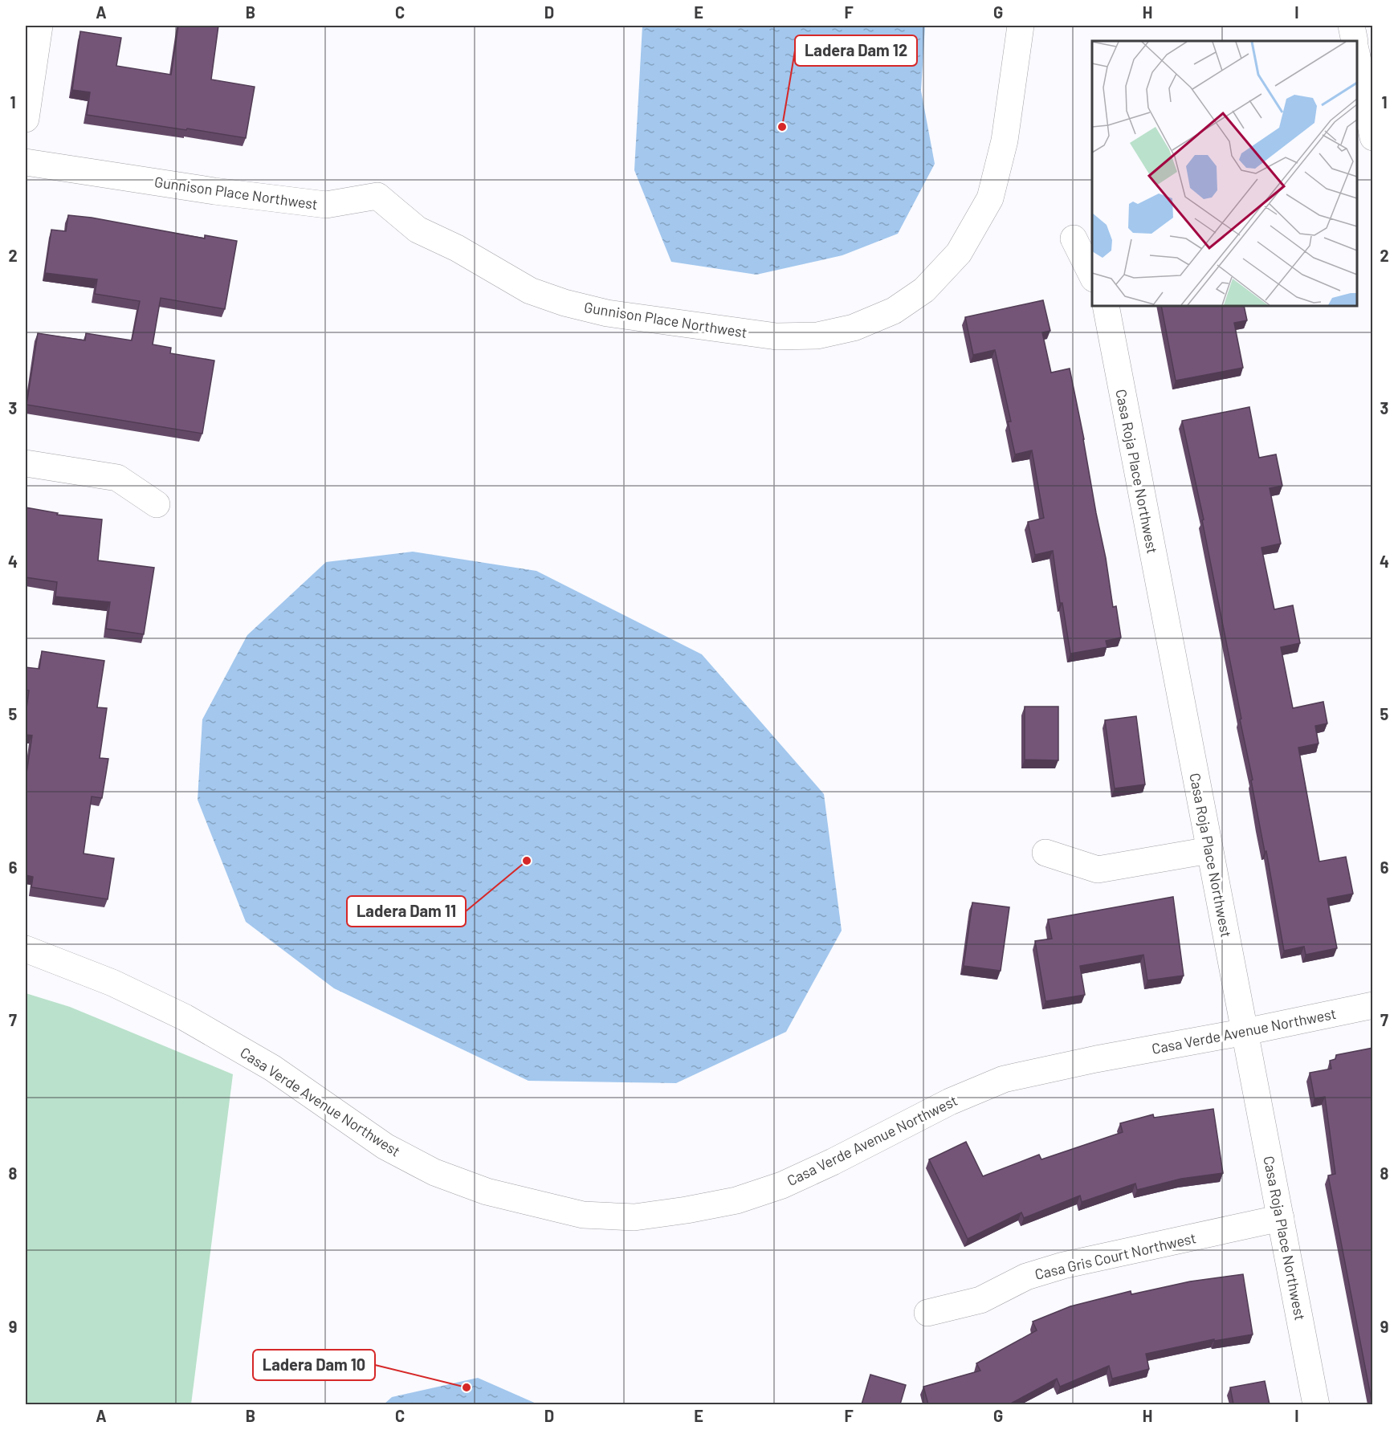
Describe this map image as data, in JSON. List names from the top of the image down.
{
  "streets": {
    "street": [
      "Gunnison Place Northwest",
      "Casa Roja Place Northwest",
      "Casa Verde Avenue Northwest",
      "Casa Gris Court Northwest"
    ]
  },
  "crossings": [
    ["Casa Roja Place Northwest", "Casa Verde Avenue Northwest"],
    ["Casa Roja Place Northwest", "Casa Gris Court Northwest"]
  ],
  "places": ["Ladera Dam 12", "Ladera Dam 11", "Ladera Dam 10"],
  "grid": {
    "columns": [
      "A",
      "B",
      "C",
      "D",
      "E",
      "F",
      "G",
      "H",
      "I"
    ],
    "rows": [
      "1",
      "2",
      "3",
      "4",
      "5",
      "6",
      "7",
      "8",
      "9"
    ]
  }
}
